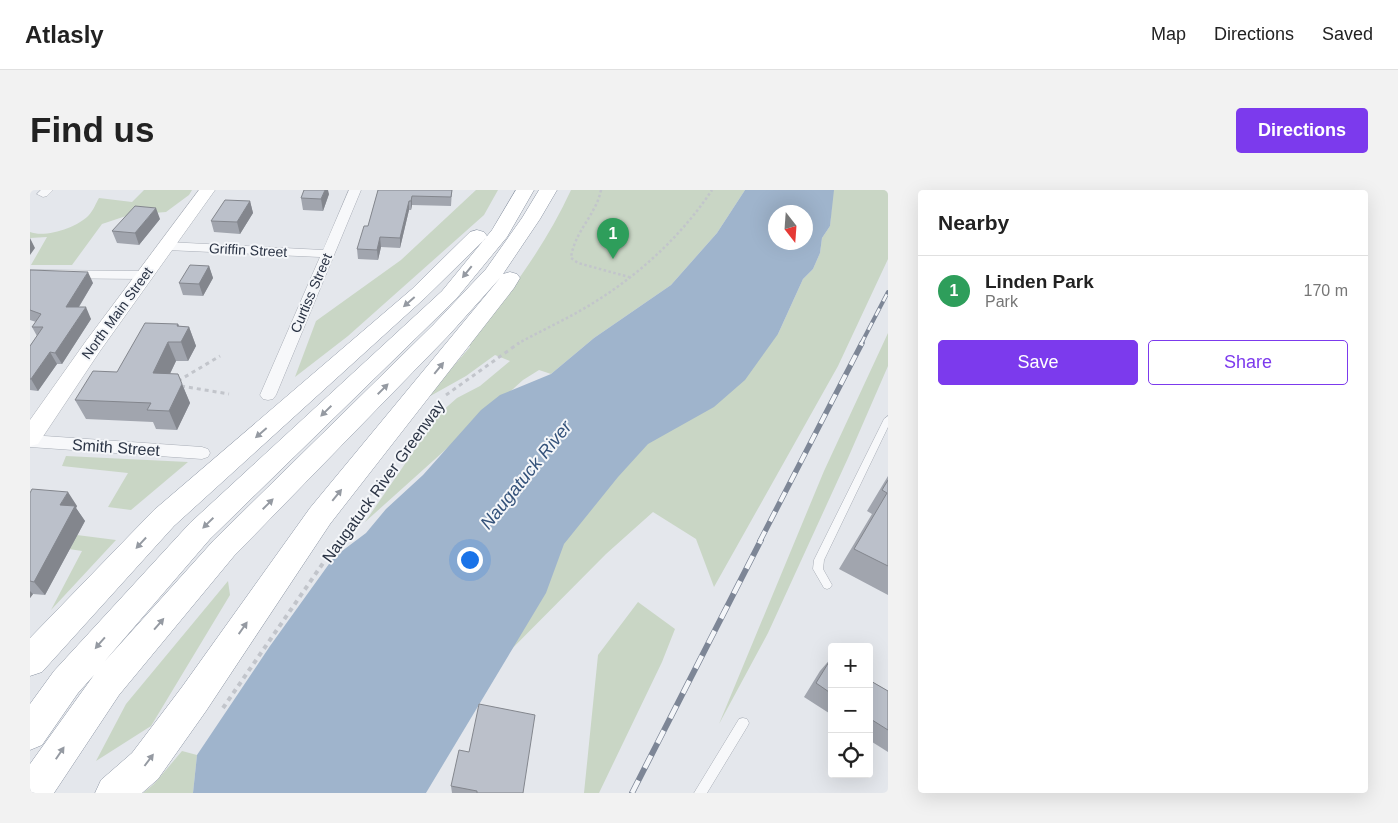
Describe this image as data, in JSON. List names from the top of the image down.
{
  "streets": {
    "main road": ["North Main Street"],
    "street": ["Griffin Street", "Curtiss Street", "Smith Street"],
    "path": ["Naugatuck River Greenway"]
  },
  "crossings": [
    ["Griffin Street", "Curtiss Street"],
    ["Griffin Street", "North Main Street"],
    ["North Main Street", "Smith Street"]
  ],
  "water": ["Naugatuck River"],
  "north": "bottom",
  "page": {
    "header": "Atlasly",
    "nav": ["Map", "Directions", "Saved"],
    "buttons": [
      "Directions",
      ["Save", "Share"]
    ],
    "title": "Find us",
    "heading": "Nearby",
    "pins": "1",
    "list": [
      {
        "mark": "1",
        "name": "Linden Park",
        "note": "Park",
        "value": "170 m"
      }
    ],
    "map_buttons": ["+", "−"]
  }
}
